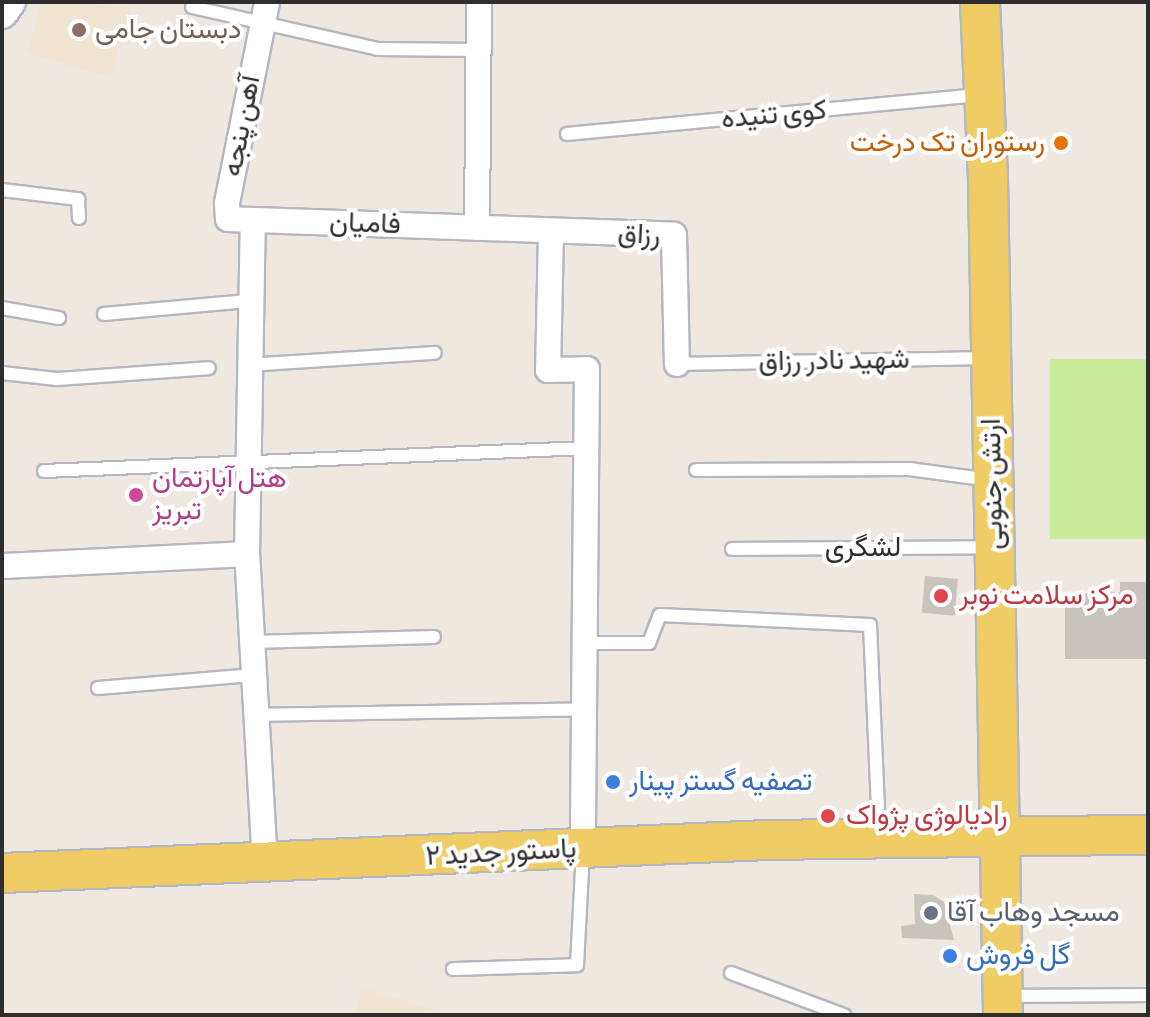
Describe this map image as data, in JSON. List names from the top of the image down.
{
  "streets": {
    "main road": ["ارتش جنوبی", "پاستور جدید ۲"],
    "street": ["آهن پنجه", "فامیان", "رزاق"],
    "lane": ["کوی تنیده", "شهید نادر رزاق", "لشگری"]
  },
  "crossings": [
    ["کوی تنیده", "ارتش جنوبی"],
    ["آهن پنجه", "فامیان"],
    ["فامیان", "رزاق"],
    ["رزاق", "شهید نادر رزاق"],
    ["شهید نادر رزاق", "ارتش جنوبی"],
    ["ارتش جنوبی", "لشگری"],
    ["ارتش جنوبی", "پاستور جدید ۲"]
  ],
  "places": [
    "دبستان جامی",
    "رستوران تک درخت",
    "هتل آپارتمان تبریز",
    "مرکز سلامت نوبر",
    "تصفیه گستر پینار",
    "رادیالوژی پژواک",
    "مسجد وهاب آقا",
    "گل فروش"
  ]
}
